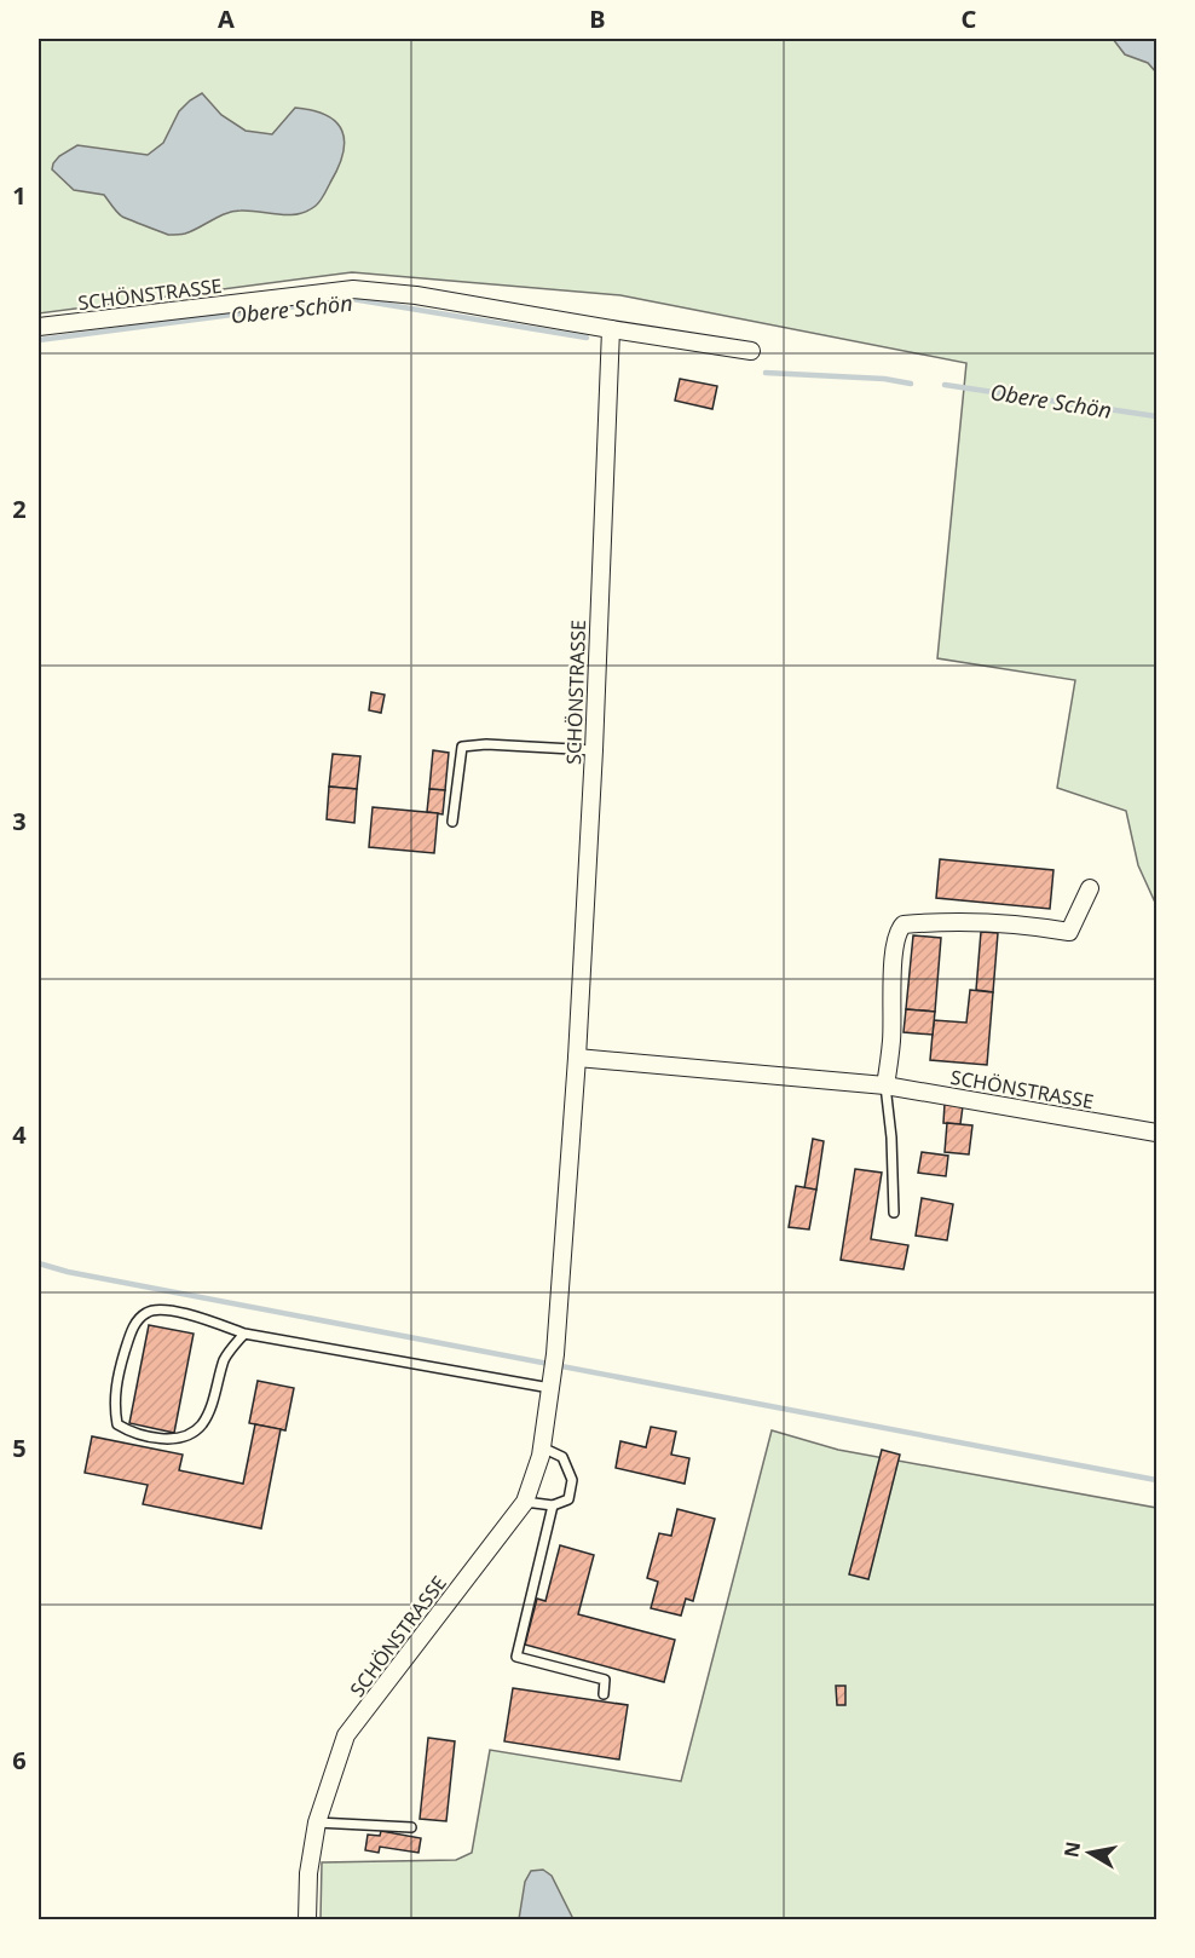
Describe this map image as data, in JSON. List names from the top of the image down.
{
  "streets": {
    "street": ["SCHÖNSTRASSE"]
  },
  "water": ["Obere Schön"],
  "north": "left",
  "grid": {
    "columns": ["A", "B", "C"],
    "rows": [
      "1",
      "2",
      "3",
      "4",
      "5",
      "6"
    ]
  }
}
